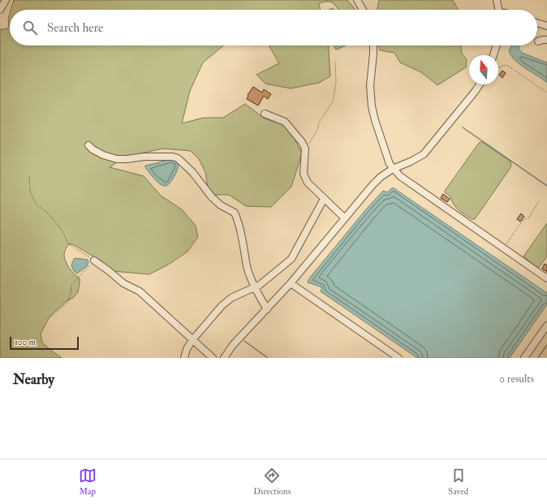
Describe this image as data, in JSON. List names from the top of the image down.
{
  "scale_bar": "100 m",
  "north": "top",
  "page": {
    "search": "Search here",
    "scale": "100 m",
    "heading": ["Nearby", "0 results"],
    "nav": ["Map", "Directions", "Saved"]
  }
}
